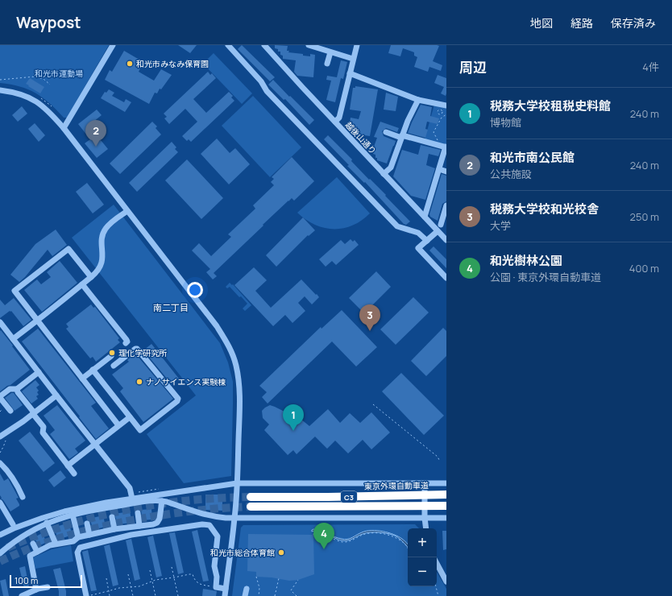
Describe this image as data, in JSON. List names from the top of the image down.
{
  "streets": {
    "highway": ["東京外環自動車道", "C3"],
    "street": ["越後山通り"]
  },
  "districts": ["南二丁目"],
  "parks": ["和光市運動場"],
  "places": [
    "和光市みなみ保育園",
    "理化学研究所",
    "ナノサイエンス実験棟",
    "和光市総合体育館"
  ],
  "scale_bar": "100 m",
  "page": {
    "header": "Waypost",
    "nav": ["地図", "経路", "保存済み"],
    "heading": ["周辺", "4件"],
    "list": [
      {
        "mark": "1",
        "name": "税務大学校租税史料館",
        "note": "博物館",
        "value": "240 m"
      },
      {
        "mark": "2",
        "name": "和光市南公民館",
        "note": "公共施設",
        "value": "240 m"
      },
      {
        "mark": "3",
        "name": "税務大学校和光校舎",
        "note": "大学",
        "value": "250 m"
      },
      {
        "mark": "4",
        "name": "和光樹林公園",
        "note": "公園 · 東京外環自動車道",
        "value": "400 m"
      }
    ],
    "pins": [
      "2",
      "3",
      "1",
      "4"
    ],
    "map_buttons": ["+", "−"],
    "scale": "100 m"
  }
}
